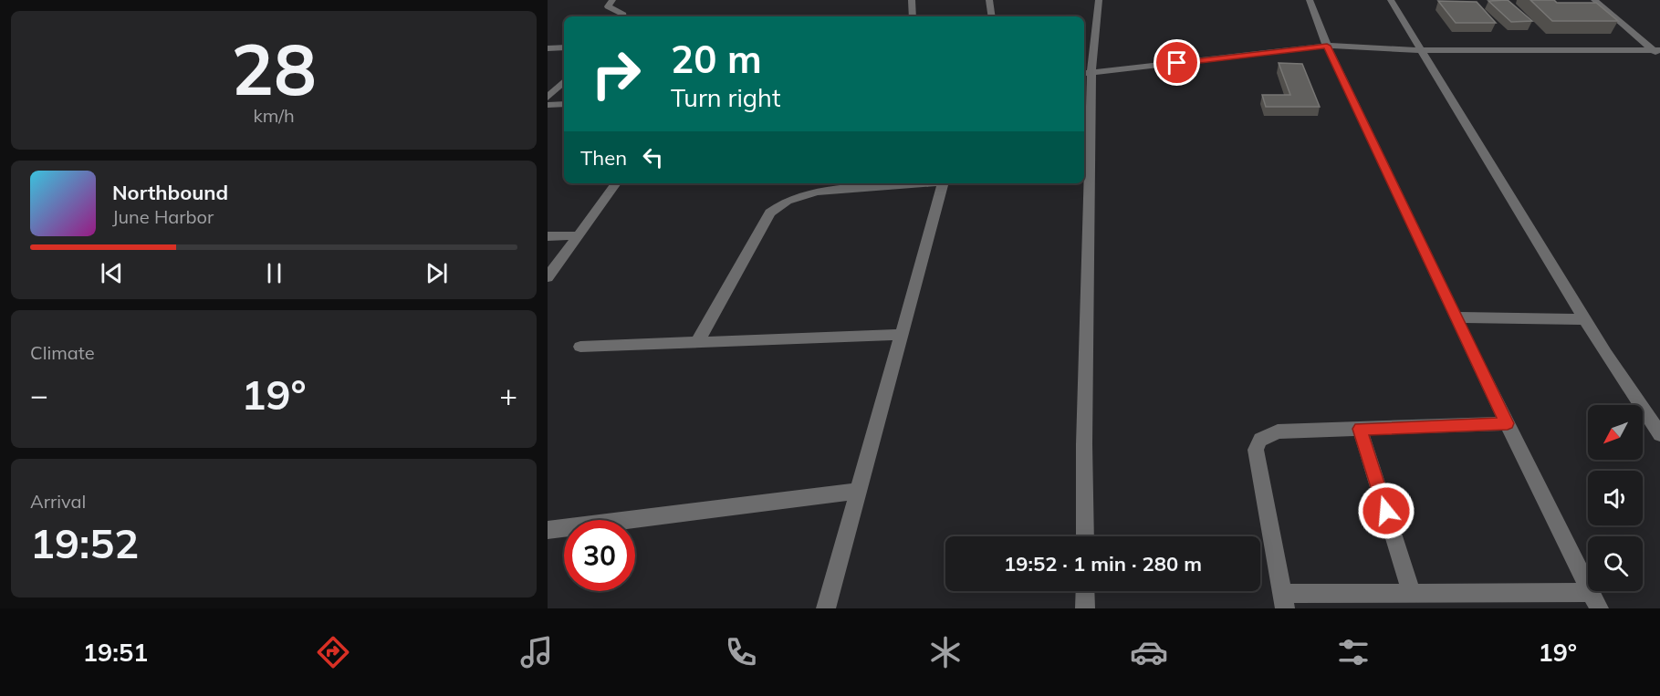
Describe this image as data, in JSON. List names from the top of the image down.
{
  "north": "bottom left",
  "page": {
    "tile": [
      ["28", "km/h"],
      "Climate",
      ["Arrival", "19:52"]
    ],
    "turn": ["20 m", "Turn right"],
    "then": "Then",
    "song": ["Northbound", "June Harbor"],
    "heat": ["−", "19°", "+"],
    "limit": "30",
    "trip": "19:52 · 1 min · 280 m",
    "tabs": ["19:51", "19°"]
  }
}
